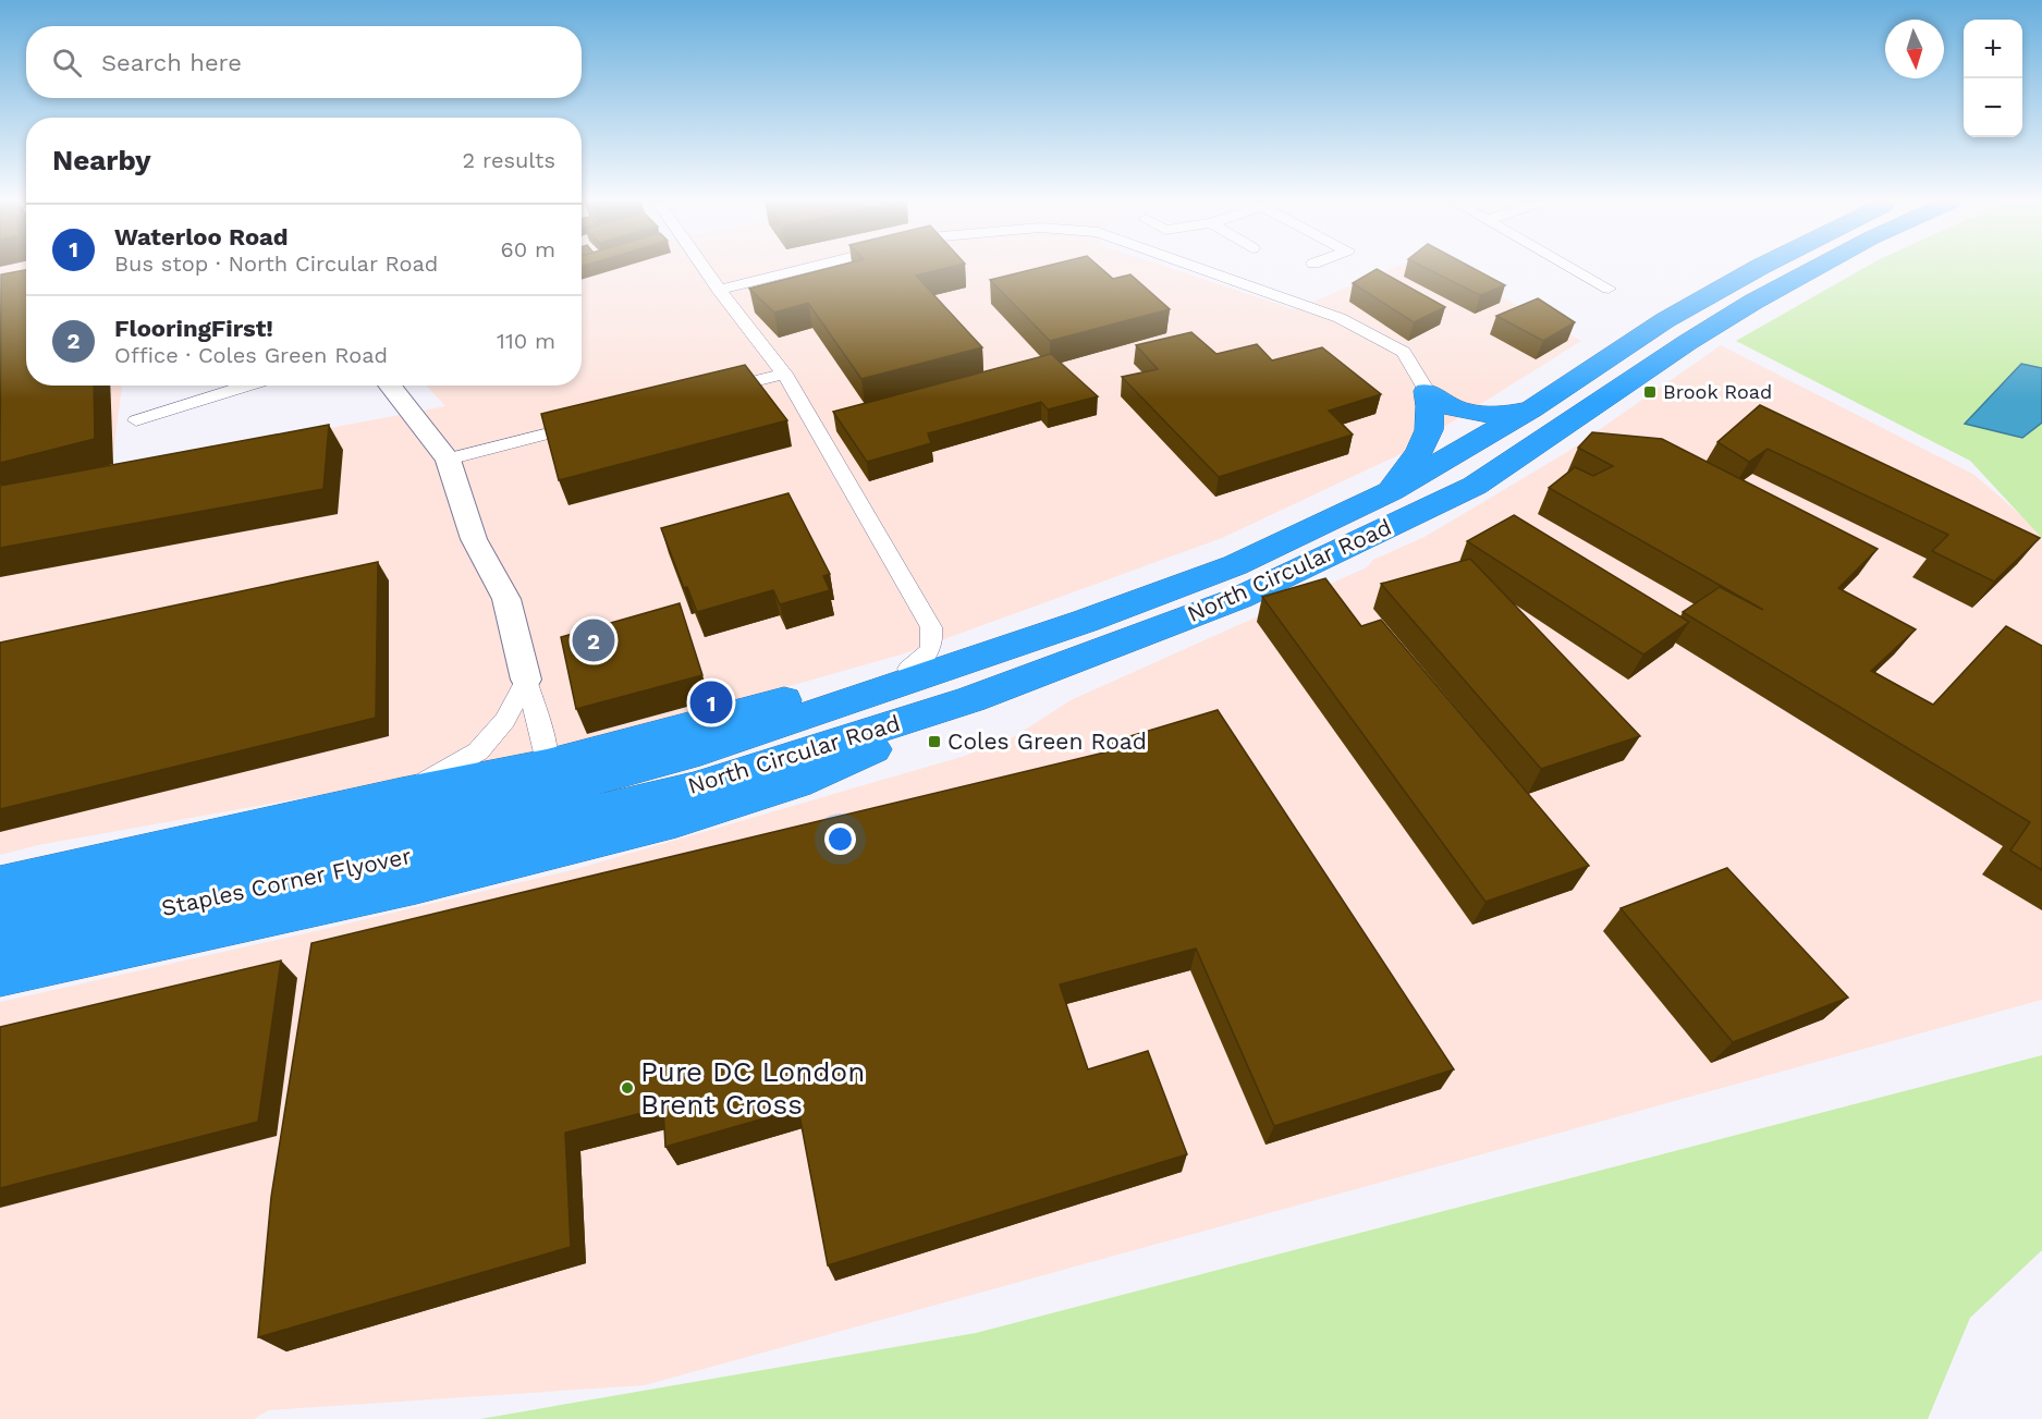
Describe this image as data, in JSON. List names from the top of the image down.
{
  "streets": {
    "highway": ["North Circular Road", "Staples Corner Flyover"]
  },
  "crossings": [
    ["North Circular Road", "Staples Corner Flyover"]
  ],
  "places": {
    "transit": ["Brook Road", "Coles Green Road"],
    "other": ["Pure DC London Brent Cross"]
  },
  "north": "bottom",
  "page": {
    "map_buttons": ["+", "−"],
    "search": "Search here",
    "heading": ["Nearby", "2 results"],
    "list": [
      {
        "mark": "1",
        "name": "Waterloo Road",
        "note": "Bus stop · North Circular Road",
        "value": "60 m"
      },
      {
        "mark": "2",
        "name": "FlooringFirst!",
        "note": "Office · Coles Green Road",
        "value": "110 m"
      }
    ],
    "pins": ["2", "1"]
  }
}
